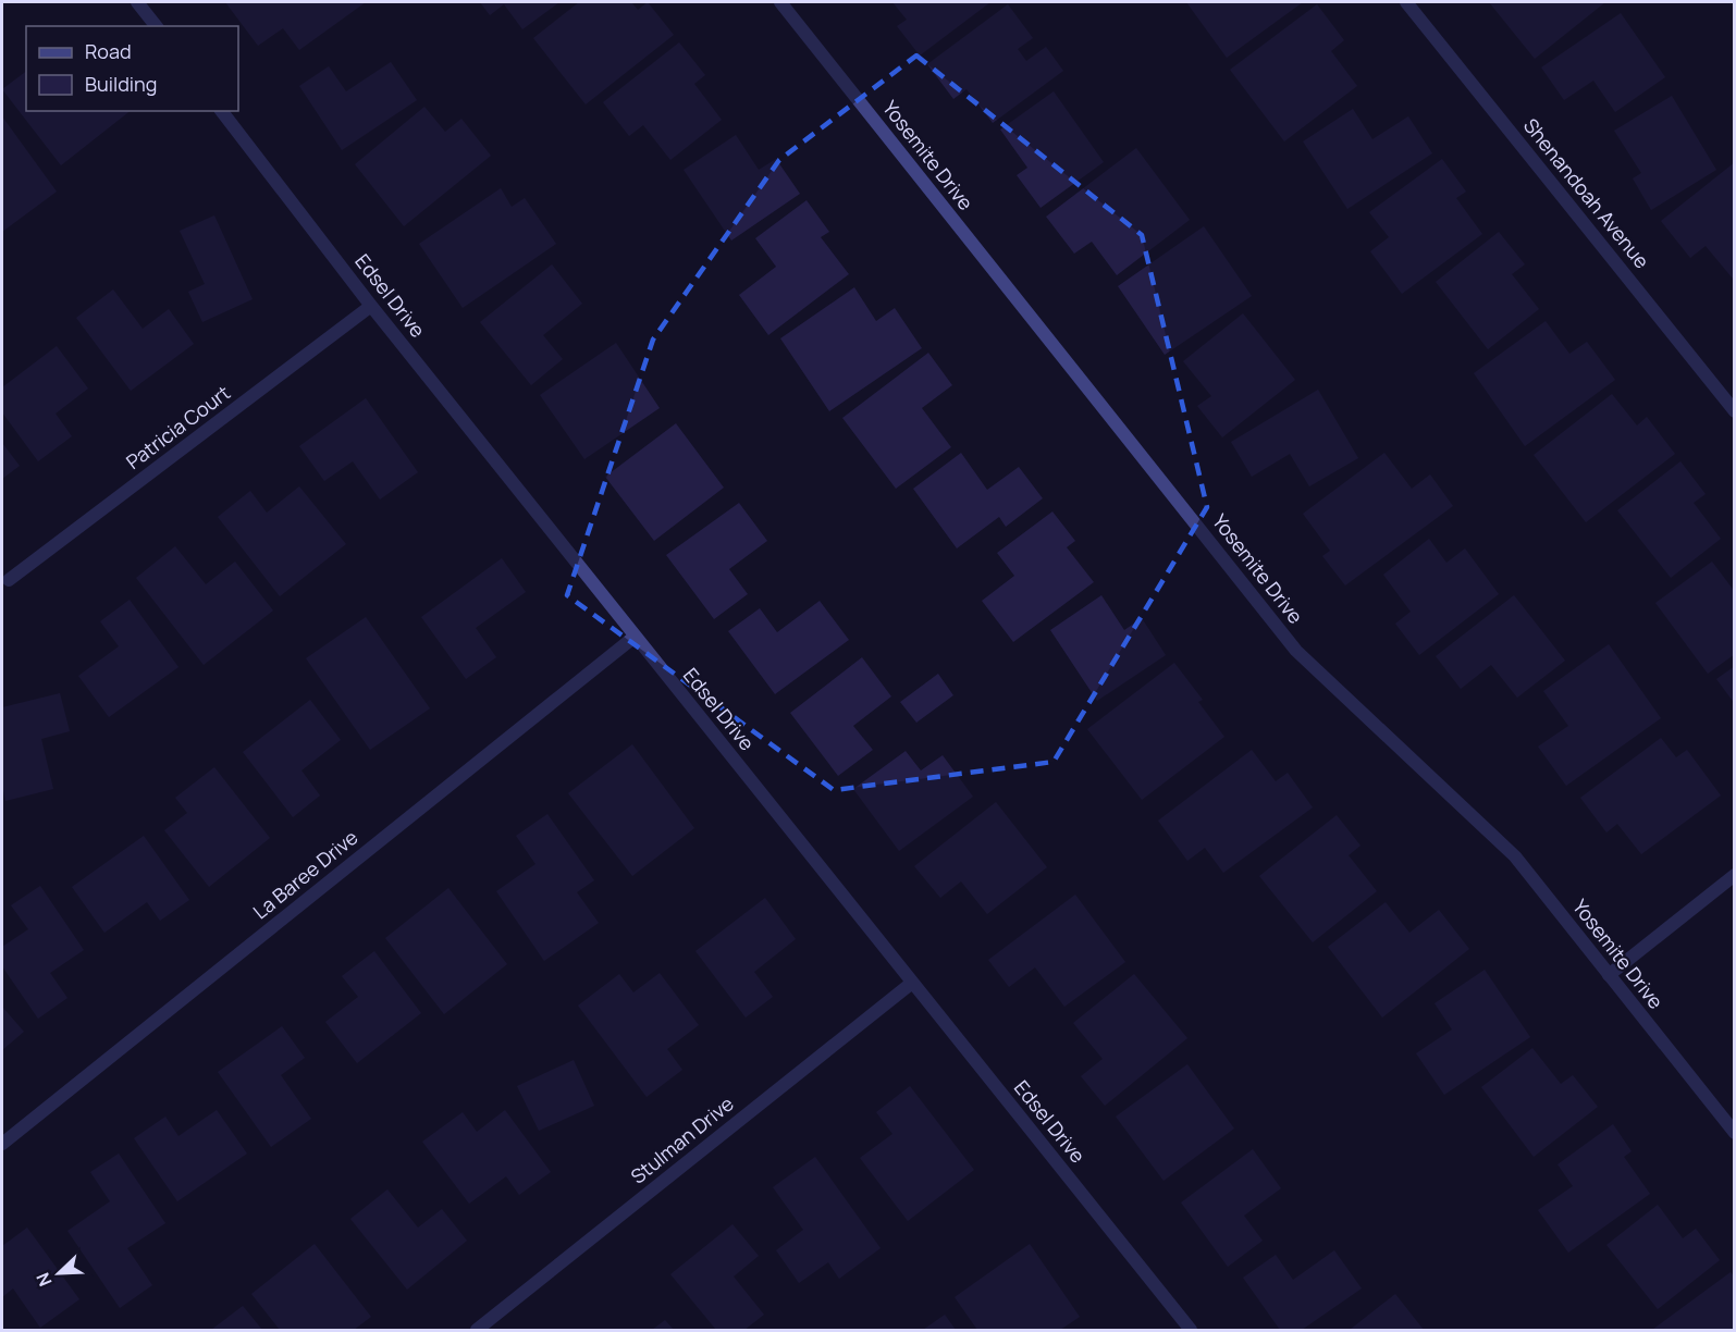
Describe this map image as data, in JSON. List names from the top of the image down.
{
  "streets": {
    "street": [
      "Yosemite Drive",
      "Shenandoah Avenue",
      "Edsel Drive",
      "Patricia Court",
      "La Baree Drive",
      "Stulman Drive"
    ]
  },
  "crossings": [
    ["Edsel Drive", "Patricia Court"],
    ["Edsel Drive", "La Baree Drive"],
    ["Edsel Drive", "Stulman Drive"]
  ],
  "legend": ["Road", "Building"],
  "north": "bottom left"
}
